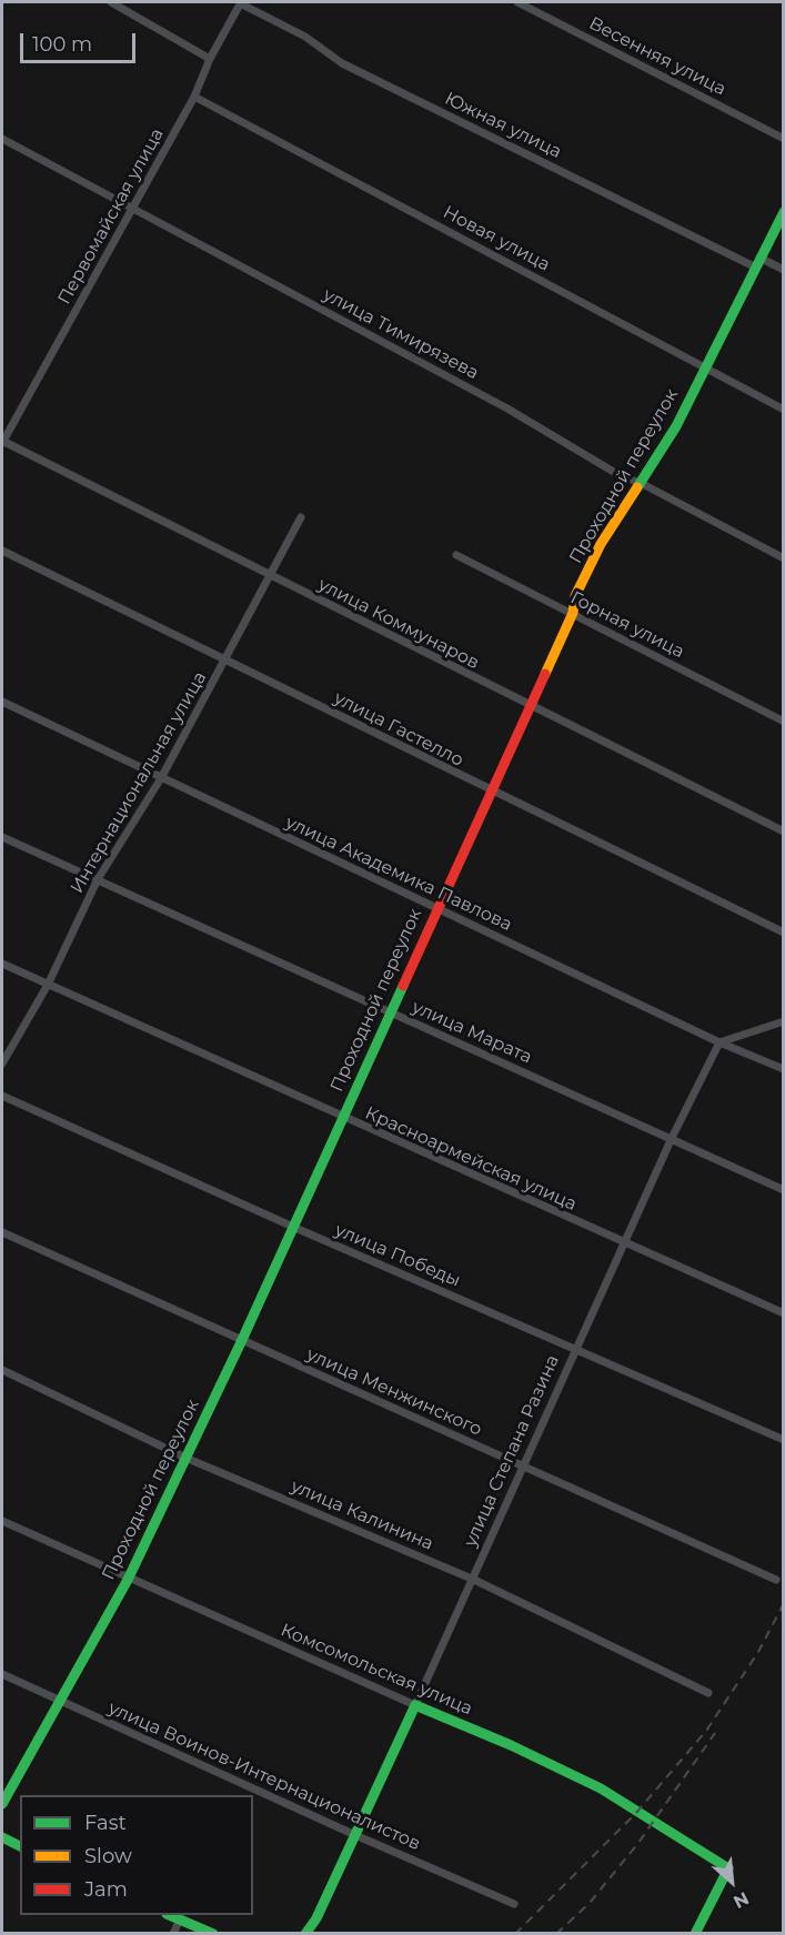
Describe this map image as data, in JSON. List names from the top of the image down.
{
  "streets": {
    "street": [
      "Весенняя улица",
      "Южная улица",
      "Первомайская улица",
      "Новая улица",
      "улица Тимирязева",
      "Проходной переулок",
      "улица Коммунаров",
      "Горная улица",
      "улица Гастелло",
      "Интернациональная улица",
      "улица Академика Павлова",
      "улица Марата",
      "Красноармейская улица",
      "улица Победы",
      "улица Менжинского",
      "улица Степана Разина",
      "улица Калинина",
      "Комсомольская улица",
      "улица Воинов-Интернационалистов"
    ]
  },
  "crossings": [
    ["Южная улица", "Первомайская улица"],
    ["Южная улица", "Проходной переулок"],
    ["Первомайская улица", "Новая улица"],
    ["Первомайская улица", "улица Тимирязева"],
    ["Первомайская улица", "улица Коммунаров"],
    ["Новая улица", "Проходной переулок"],
    ["улица Тимирязева", "Проходной переулок"],
    ["Проходной переулок", "улица Коммунаров"],
    ["Проходной переулок", "Горная улица"],
    ["Проходной переулок", "улица Гастелло"],
    ["Проходной переулок", "улица Академика Павлова"],
    ["Проходной переулок", "улица Марата"],
    ["Проходной переулок", "Красноармейская улица"],
    ["Проходной переулок", "улица Победы"],
    ["Проходной переулок", "улица Менжинского"],
    ["Проходной переулок", "улица Калинина"],
    ["Проходной переулок", "Комсомольская улица"],
    ["Проходной переулок", "улица Воинов-Интернационалистов"],
    ["улица Коммунаров", "Интернациональная улица"],
    ["улица Гастелло", "Интернациональная улица"],
    ["Интернациональная улица", "улица Академика Павлова"],
    ["Интернациональная улица", "улица Марата"],
    ["Интернациональная улица", "Красноармейская улица"],
    ["улица Академика Павлова", "улица Степана Разина"],
    ["улица Марата", "улица Степана Разина"],
    ["Красноармейская улица", "улица Степана Разина"],
    ["улица Победы", "улица Степана Разина"],
    ["улица Менжинского", "улица Степана Разина"],
    ["улица Степана Разина", "улица Калинина"],
    ["улица Степана Разина", "Комсомольская улица"],
    ["улица Степана Разина", "улица Воинов-Интернационалистов"]
  ],
  "legend": ["Fast", "Slow", "Jam"],
  "scale_bar": "100 m",
  "north": "bottom right"
}
